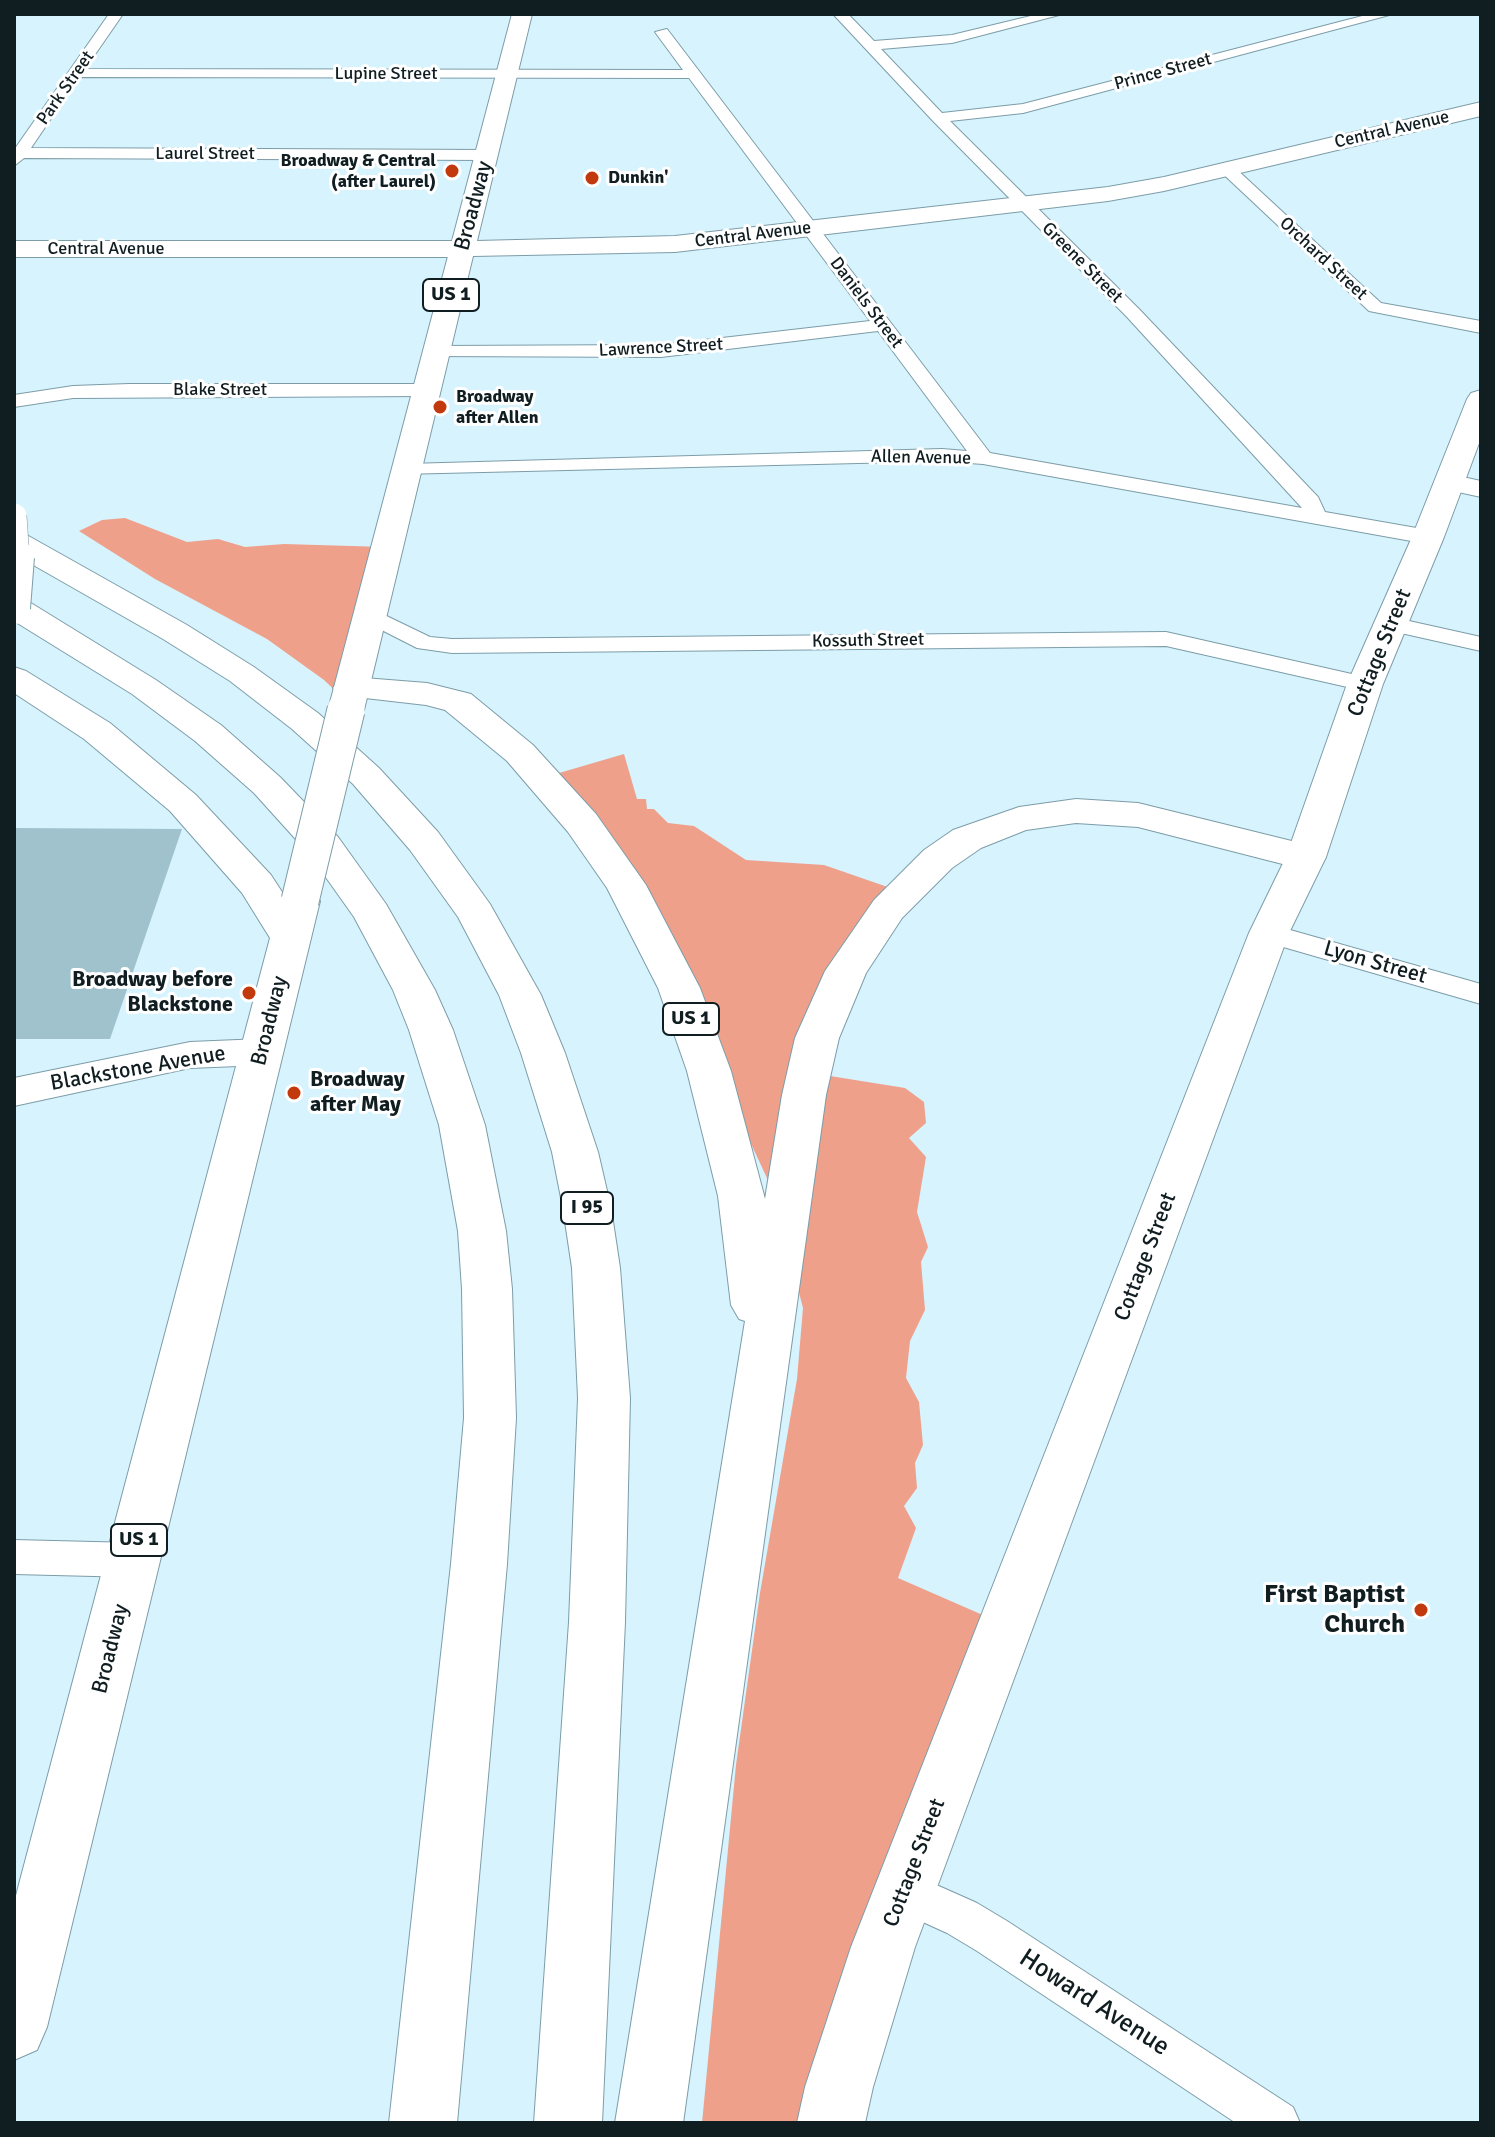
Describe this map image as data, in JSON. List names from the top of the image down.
{
  "streets": {
    "main road": [
      "Central Avenue",
      "Broadway",
      "US 1",
      "Cottage Street",
      "I 95"
    ],
    "street": [
      "Prince Street",
      "Lupine Street",
      "Park Street",
      "Laurel Street",
      "Orchard Street",
      "Greene Street",
      "Daniels Street",
      "Lawrence Street",
      "Blake Street",
      "Allen Avenue",
      "Kossuth Street",
      "Lyon Street",
      "Blackstone Avenue",
      "Howard Avenue"
    ]
  },
  "crossings": [
    ["Prince Street", "Greene Street"],
    ["Lupine Street", "Park Street"],
    ["Lupine Street", "Broadway"],
    ["Lupine Street", "Daniels Street"],
    ["Park Street", "Laurel Street"],
    ["Central Avenue", "Broadway"],
    ["Central Avenue", "Orchard Street"],
    ["Central Avenue", "Greene Street"],
    ["Central Avenue", "Daniels Street"],
    ["Laurel Street", "Broadway"],
    ["Broadway", "US 1"],
    ["Broadway", "Lawrence Street"],
    ["Broadway", "Blake Street"],
    ["Broadway", "Allen Avenue"],
    ["Broadway", "Kossuth Street"],
    ["Broadway", "Blackstone Avenue"],
    ["Greene Street", "Allen Avenue"],
    ["Daniels Street", "Lawrence Street"],
    ["Daniels Street", "Allen Avenue"],
    ["Allen Avenue", "Cottage Street"],
    ["Kossuth Street", "Cottage Street"],
    ["Cottage Street", "Lyon Street"],
    ["Cottage Street", "Howard Avenue"]
  ],
  "places": [
    "Broadway & Central (after Laurel)",
    "Dunkin'",
    "Broadway after Allen",
    "Broadway before Blackstone",
    "Broadway after May",
    "First Baptist Church"
  ]
}
